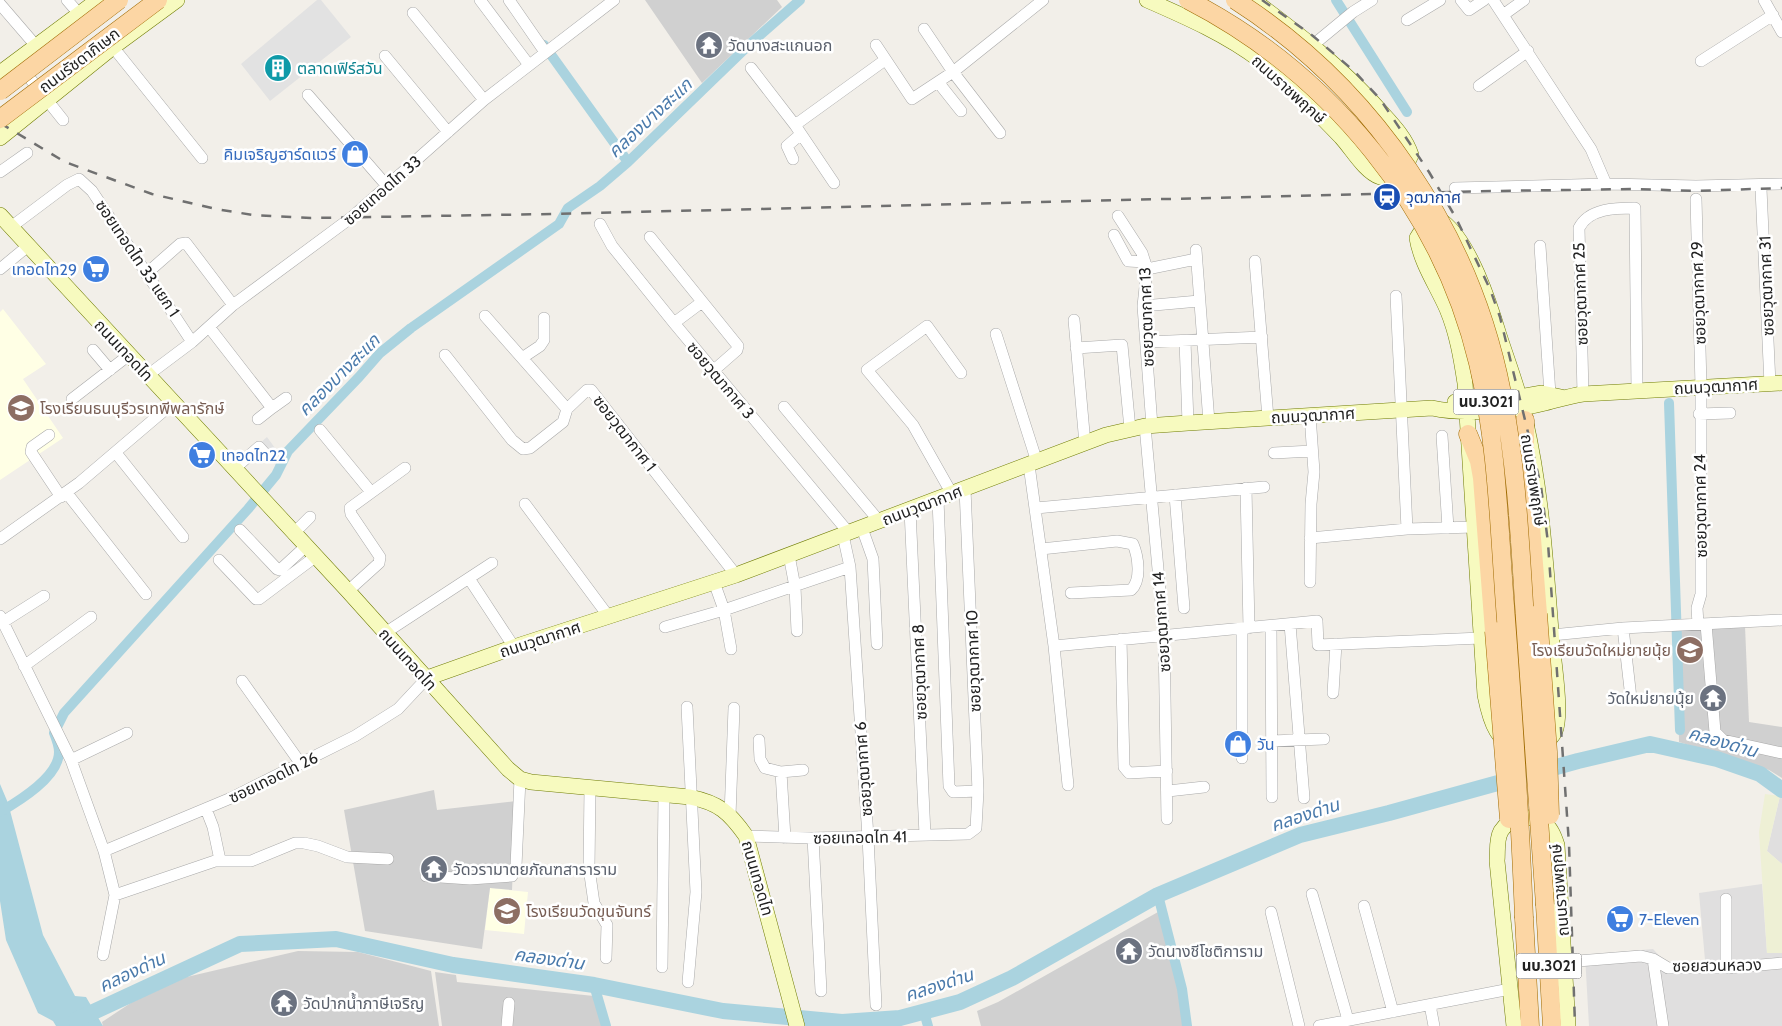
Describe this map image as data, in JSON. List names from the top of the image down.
{
  "streets": {
    "main road": [
      "ถนนรัชดาภิเษก",
      "ถนนราชพฤกษ์",
      "ถนนเทอดไท",
      "ถนนวุฒากาศ",
      "นบ.3021"
    ],
    "street": [
      "ซอยเทอดไท 33",
      "ซอยเทอดไท 33 แยก 1",
      "ซอยวุฒากาศ 31",
      "ซอยวุฒากาศ 29",
      "ซอยวุฒากาศ 25",
      "ซอยวุฒากาศ 13",
      "ซอยวุฒากาศ 3",
      "ซอยวุฒากาศ 1",
      "ซอยวุฒากาศ 24",
      "ซอยวุฒากาศ 14",
      "ซอยวุฒากาศ 10",
      "ซอยวุฒากาศ 8",
      "ซอยวุฒากาศ 6",
      "ซอยเทอดไท 26",
      "ซอยเทอดไท 41",
      "ซอยสวนหลวง"
    ]
  },
  "crossings": [
    ["ถนนราชพฤกษ์", "ถนนวุฒากาศ"],
    ["ถนนราชพฤกษ์", "ซอยสวนหลวง"],
    ["ซอยเทอดไท 33", "ซอยเทอดไท 33 แยก 1"],
    ["ซอยเทอดไท 33", "ถนนเทอดไท"],
    ["ซอยเทอดไท 33 แยก 1", "ถนนเทอดไท"],
    ["ซอยวุฒากาศ 31", "ถนนวุฒากาศ"],
    ["ซอยวุฒากาศ 29", "ถนนวุฒากาศ"],
    ["ซอยวุฒากาศ 29", "ซอยวุฒากาศ 24"],
    ["ซอยวุฒากาศ 25", "ถนนวุฒากาศ"],
    ["ซอยวุฒากาศ 13", "ถนนวุฒากาศ"],
    ["ซอยวุฒากาศ 13", "ซอยวุฒากาศ 14"],
    ["ถนนเทอดไท", "ถนนวุฒากาศ"],
    ["ถนนเทอดไท", "ซอยเทอดไท 26"],
    ["ถนนเทอดไท", "ซอยเทอดไท 41"],
    ["ซอยวุฒากาศ 3", "ถนนวุฒากาศ"],
    ["ซอยวุฒากาศ 3", "ซอยวุฒากาศ 6"],
    ["ถนนวุฒากาศ", "ซอยวุฒากาศ 1"],
    ["ถนนวุฒากาศ", "ซอยวุฒากาศ 24"],
    ["ถนนวุฒากาศ", "ซอยวุฒากาศ 14"],
    ["ถนนวุฒากาศ", "ซอยวุฒากาศ 10"],
    ["ถนนวุฒากาศ", "ซอยวุฒากาศ 8"],
    ["ถนนวุฒากาศ", "ซอยวุฒากาศ 6"],
    ["ถนนวุฒากาศ", "ซอยเทอดไท 26"],
    ["ซอยวุฒากาศ 10", "ซอยเทอดไท 41"],
    ["ซอยวุฒากาศ 8", "ซอยเทอดไท 41"],
    ["ซอยวุฒากาศ 6", "ซอยเทอดไท 41"]
  ],
  "water": ["คลองบางสะแก", "คลองด่าน"],
  "places": {
    "temple": [
      "วัดบางสะแกนอก",
      "วัดใหม่ยายนุ้ย",
      "วัดวรามาตยภัณฑสาราราม",
      "วัดนางชีโชติการาม",
      "วัดปากน้ำภาษีเจริญ"
    ],
    "building": ["ตลาดเฟิร์สวัน"],
    "shop": ["คิมเจริญฮาร์ดแวร์", "วัน"],
    "station": ["วุฒากาศ"],
    "supermarket": ["เทอดไท29", "เทอดไท22", "7-Eleven"],
    "school or university": ["โรงเรียนธนบุรีวรเทพีพลารักษ์", "โรงเรียนวัดใหม่ยายนุ้ย", "โรงเรียนวัดขุนจันทร์"]
  }
}
